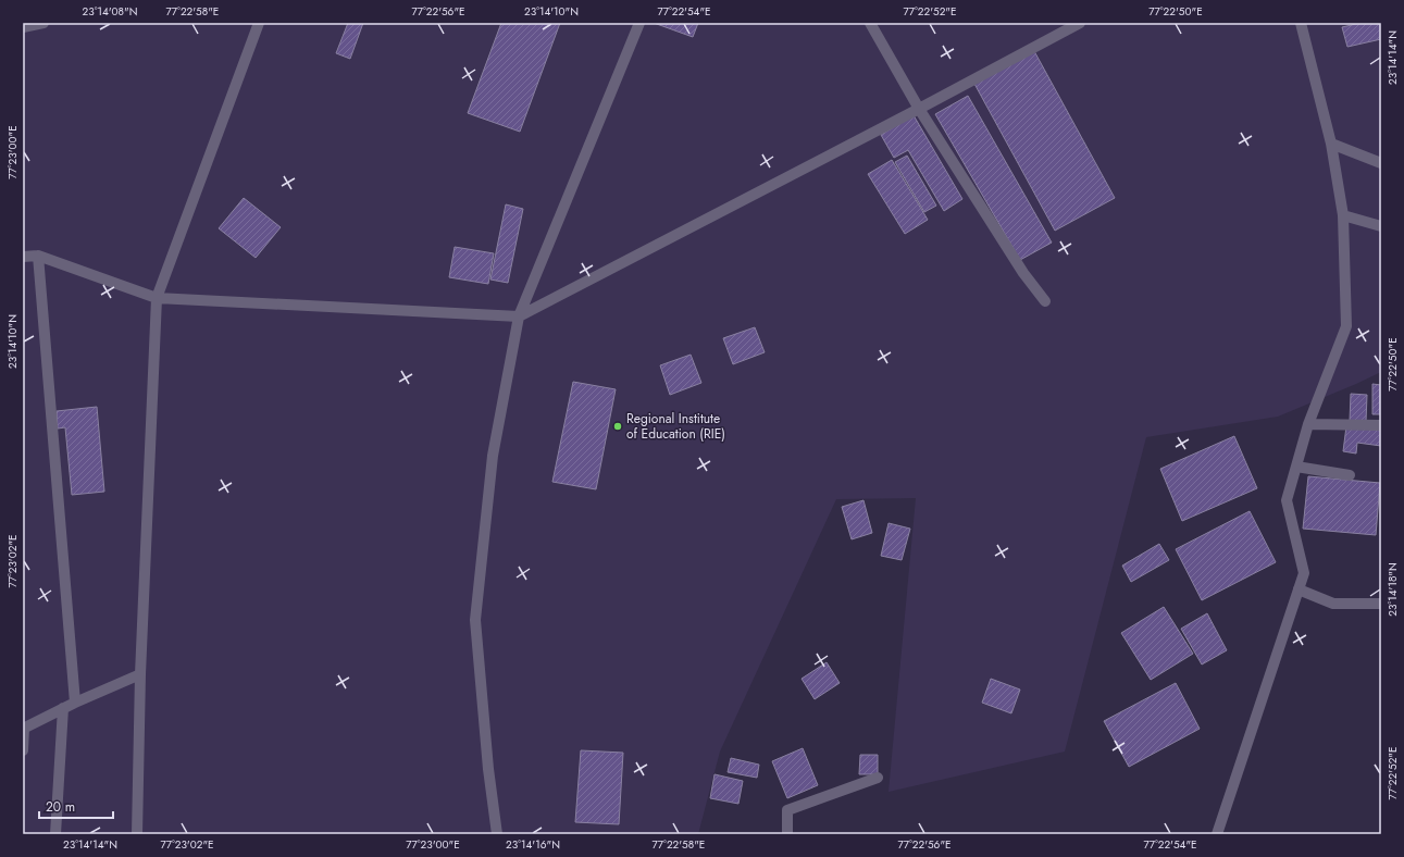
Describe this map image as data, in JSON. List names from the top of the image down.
{
  "places": ["Regional Institute of Education (RIE)"],
  "scale_bar": "20 m",
  "coordinates": [
    "23°14'08\"N",
    "77°22'58\"E",
    "77°22'56\"E",
    "23°14'10\"N",
    "77°22'54\"E",
    "77°22'52\"E",
    "77°22'50\"E",
    "23°14'14\"N",
    "77°23'00\"E",
    "77°23'02\"E",
    "23°14'18\"N",
    "23°14'16\"N"
  ]
}
